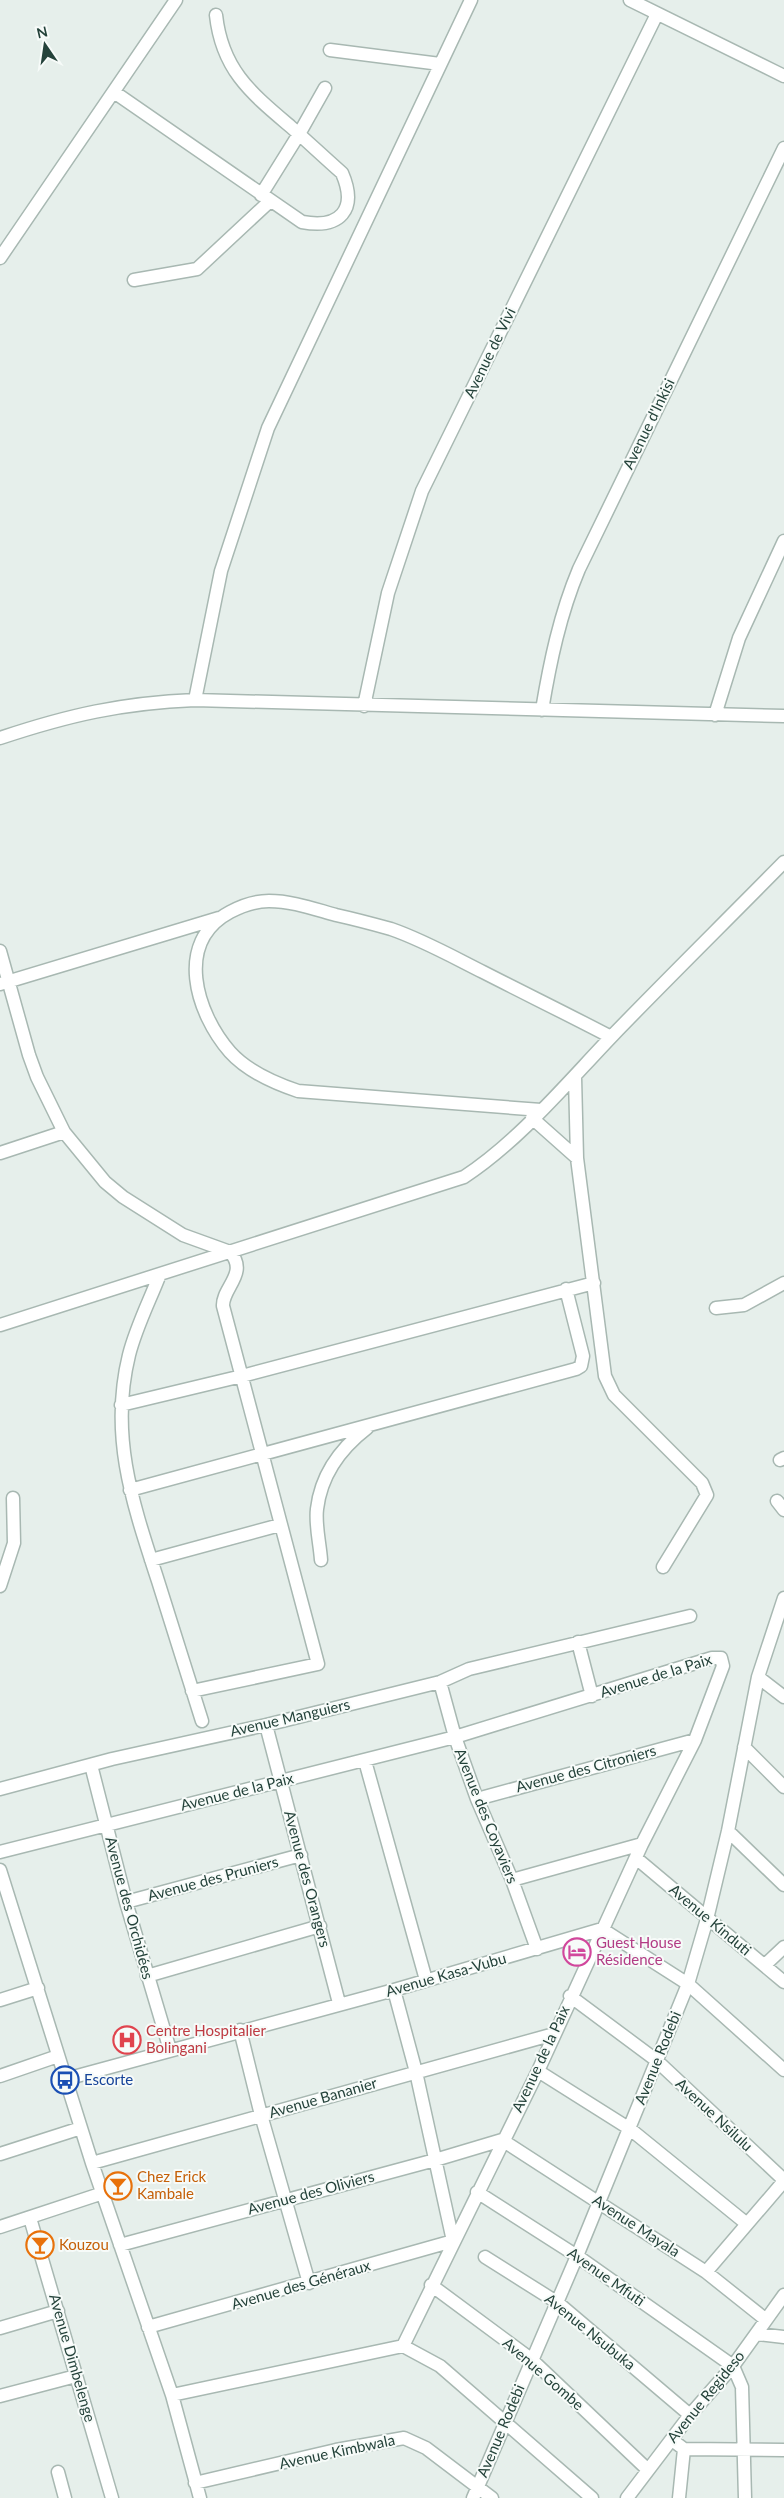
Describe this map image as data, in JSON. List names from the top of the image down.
{
  "streets": {
    "street": [
      "Avenue de Vivi",
      "Avenue d'Inkisi",
      "Avenue de la Paix",
      "Avenue Manguiers",
      "Avenue des Citroniers",
      "Avenue des Coyaviers",
      "Avenue des Pruniers",
      "Avenue des Orangers",
      "Avenue des Orchidées",
      "Avenue Kinduti",
      "Avenue Kasa-Vubu",
      "Avenue Rodebi",
      "Avenue Bananier",
      "Avenue Nsilulu",
      "Avenue des Oliviers",
      "Avenue Mayala",
      "Avenue Mfuti",
      "Avenue des Généraux",
      "Avenue Nsubuka",
      "Avenue Dimbelenge",
      "Avenue Gombe",
      "Avenue Regideso",
      "Avenue Kimbwala"
    ]
  },
  "crossings": [
    ["Avenue de la Paix", "Avenue des Citroniers"],
    ["Avenue de la Paix", "Avenue des Coyaviers"],
    ["Avenue de la Paix", "Avenue des Orangers"],
    ["Avenue de la Paix", "Avenue des Orchidées"],
    ["Avenue de la Paix", "Avenue Kinduti"],
    ["Avenue de la Paix", "Avenue Kasa-Vubu"],
    ["Avenue de la Paix", "Avenue Bananier"],
    ["Avenue de la Paix", "Avenue Nsilulu"],
    ["Avenue de la Paix", "Avenue des Oliviers"],
    ["Avenue de la Paix", "Avenue Mayala"],
    ["Avenue de la Paix", "Avenue Mfuti"],
    ["Avenue de la Paix", "Avenue des Généraux"],
    ["Avenue de la Paix", "Avenue Gombe"],
    ["Avenue Manguiers", "Avenue des Coyaviers"],
    ["Avenue Manguiers", "Avenue des Orangers"],
    ["Avenue Manguiers", "Avenue des Orchidées"],
    ["Avenue des Citroniers", "Avenue des Coyaviers"],
    ["Avenue des Coyaviers", "Avenue Kasa-Vubu"],
    ["Avenue des Pruniers", "Avenue des Orangers"],
    ["Avenue des Pruniers", "Avenue des Orchidées"],
    ["Avenue des Orangers", "Avenue Kasa-Vubu"],
    ["Avenue des Orchidées", "Avenue Kasa-Vubu"],
    ["Avenue Kinduti", "Avenue Rodebi"],
    ["Avenue Rodebi", "Avenue Nsilulu"],
    ["Avenue Rodebi", "Avenue Mayala"],
    ["Avenue Rodebi", "Avenue Mfuti"],
    ["Avenue Rodebi", "Avenue Nsubuka"],
    ["Avenue Rodebi", "Avenue Gombe"],
    ["Avenue Rodebi", "Avenue Kimbwala"],
    ["Avenue des Oliviers", "Avenue Mayala"],
    ["Avenue Mayala", "Avenue Regideso"],
    ["Avenue Mfuti", "Avenue Regideso"],
    ["Avenue Nsubuka", "Avenue Regideso"],
    ["Avenue Gombe", "Avenue Regideso"]
  ],
  "places": {
    "hotel": ["Guest House Résidence"],
    "hospital": ["Centre Hospitalier Bolingani"],
    "bus stop": ["Escorte"],
    "bar": ["Chez Erick Kambale", "Kouzou"]
  },
  "north": "top"
}
